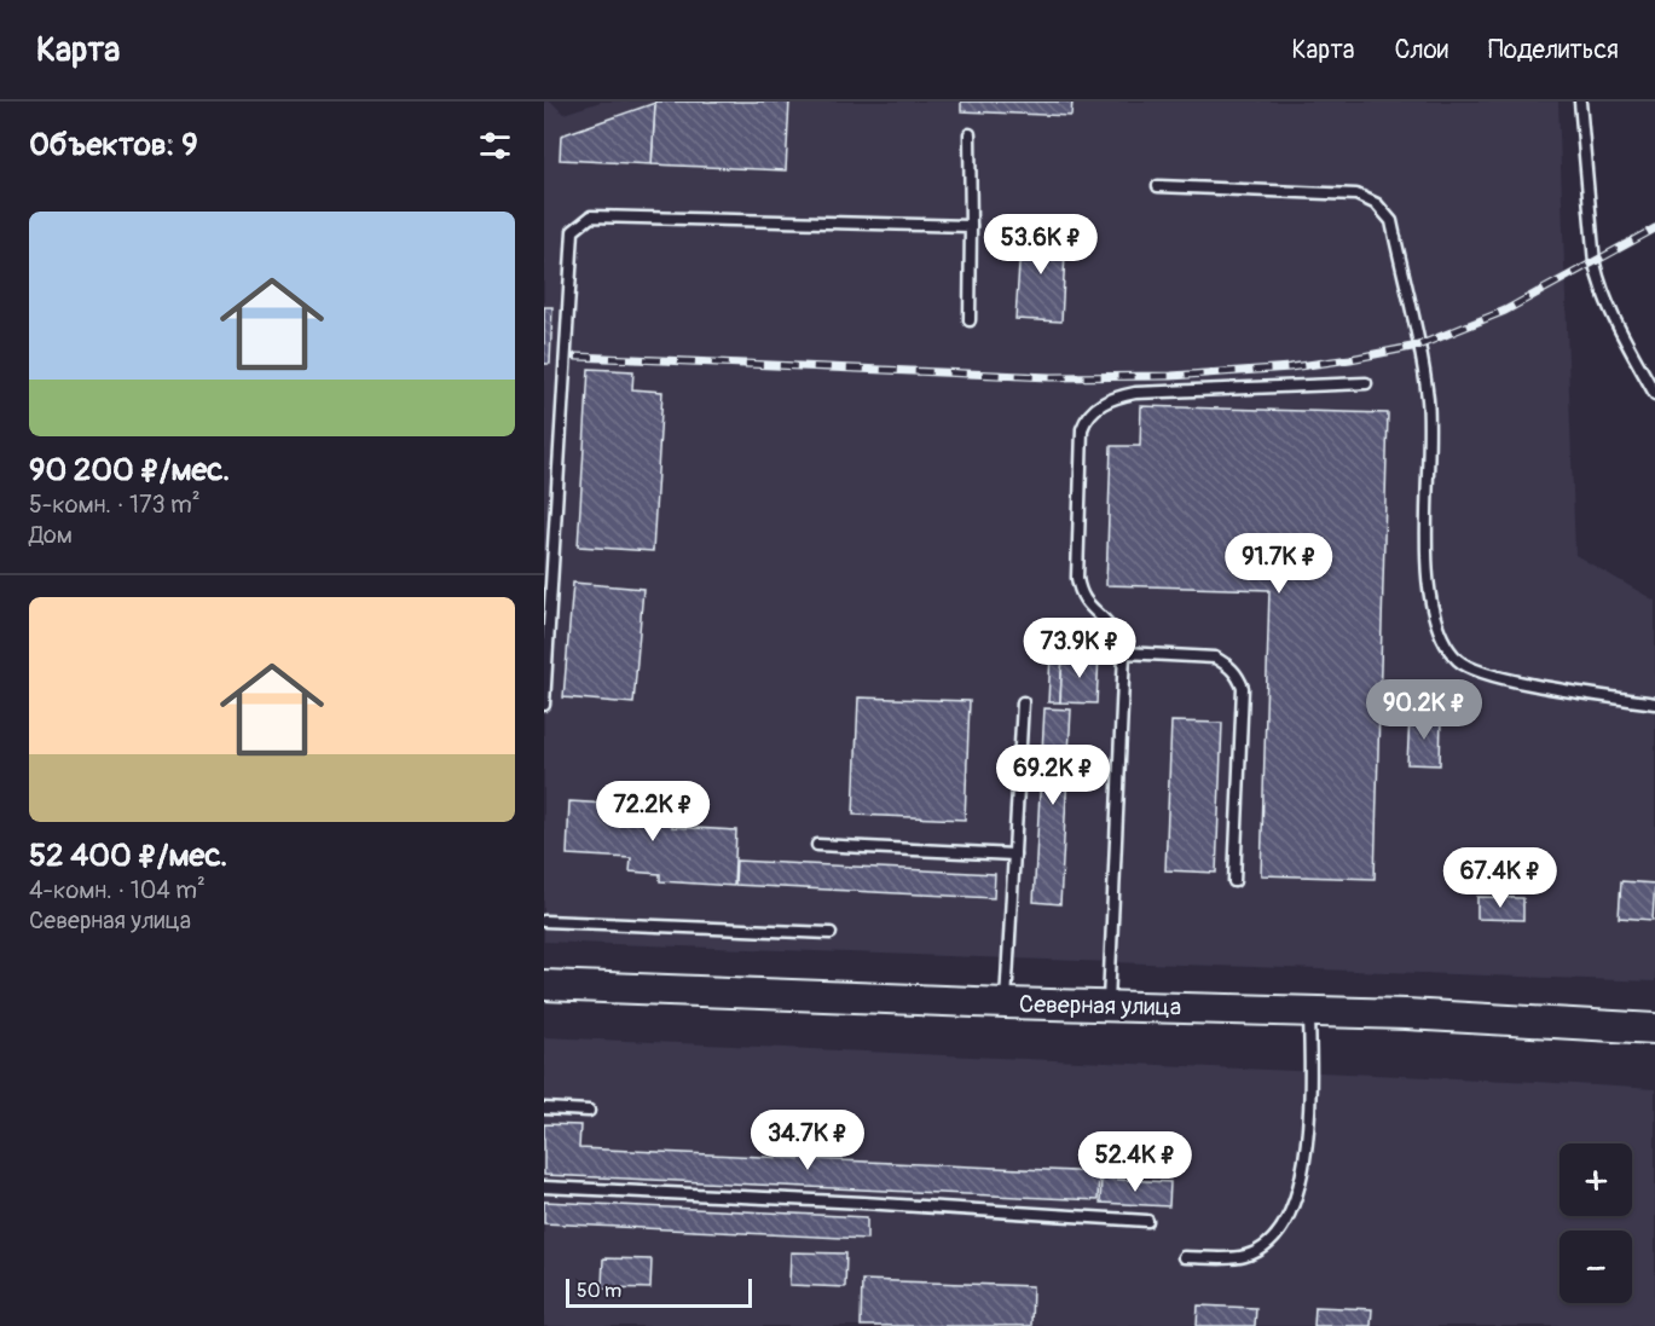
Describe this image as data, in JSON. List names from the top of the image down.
{
  "streets": {
    "main road": ["Северная улица"]
  },
  "scale_bar": "50 m",
  "page": {
    "header": "Карта",
    "nav": ["Карта", "Слои", "Поделиться"],
    "heading": "Объектов: 9",
    "list": [
      {
        "name": "90 200 ₽/мес.",
        "note": "5-комн. · 173 m² · Дом"
      },
      {
        "name": "52 400 ₽/мес.",
        "note": "4-комн. · 104 m² · Северная улица"
      }
    ],
    "price": [
      "53.6K ₽",
      "91.7K ₽",
      "73.9K ₽",
      "90.2K ₽",
      "69.2K ₽",
      "72.2K ₽",
      "67.4K ₽",
      "34.7K ₽",
      "52.4K ₽"
    ],
    "map_buttons": ["+", "−"],
    "scale": "50 m"
  }
}
